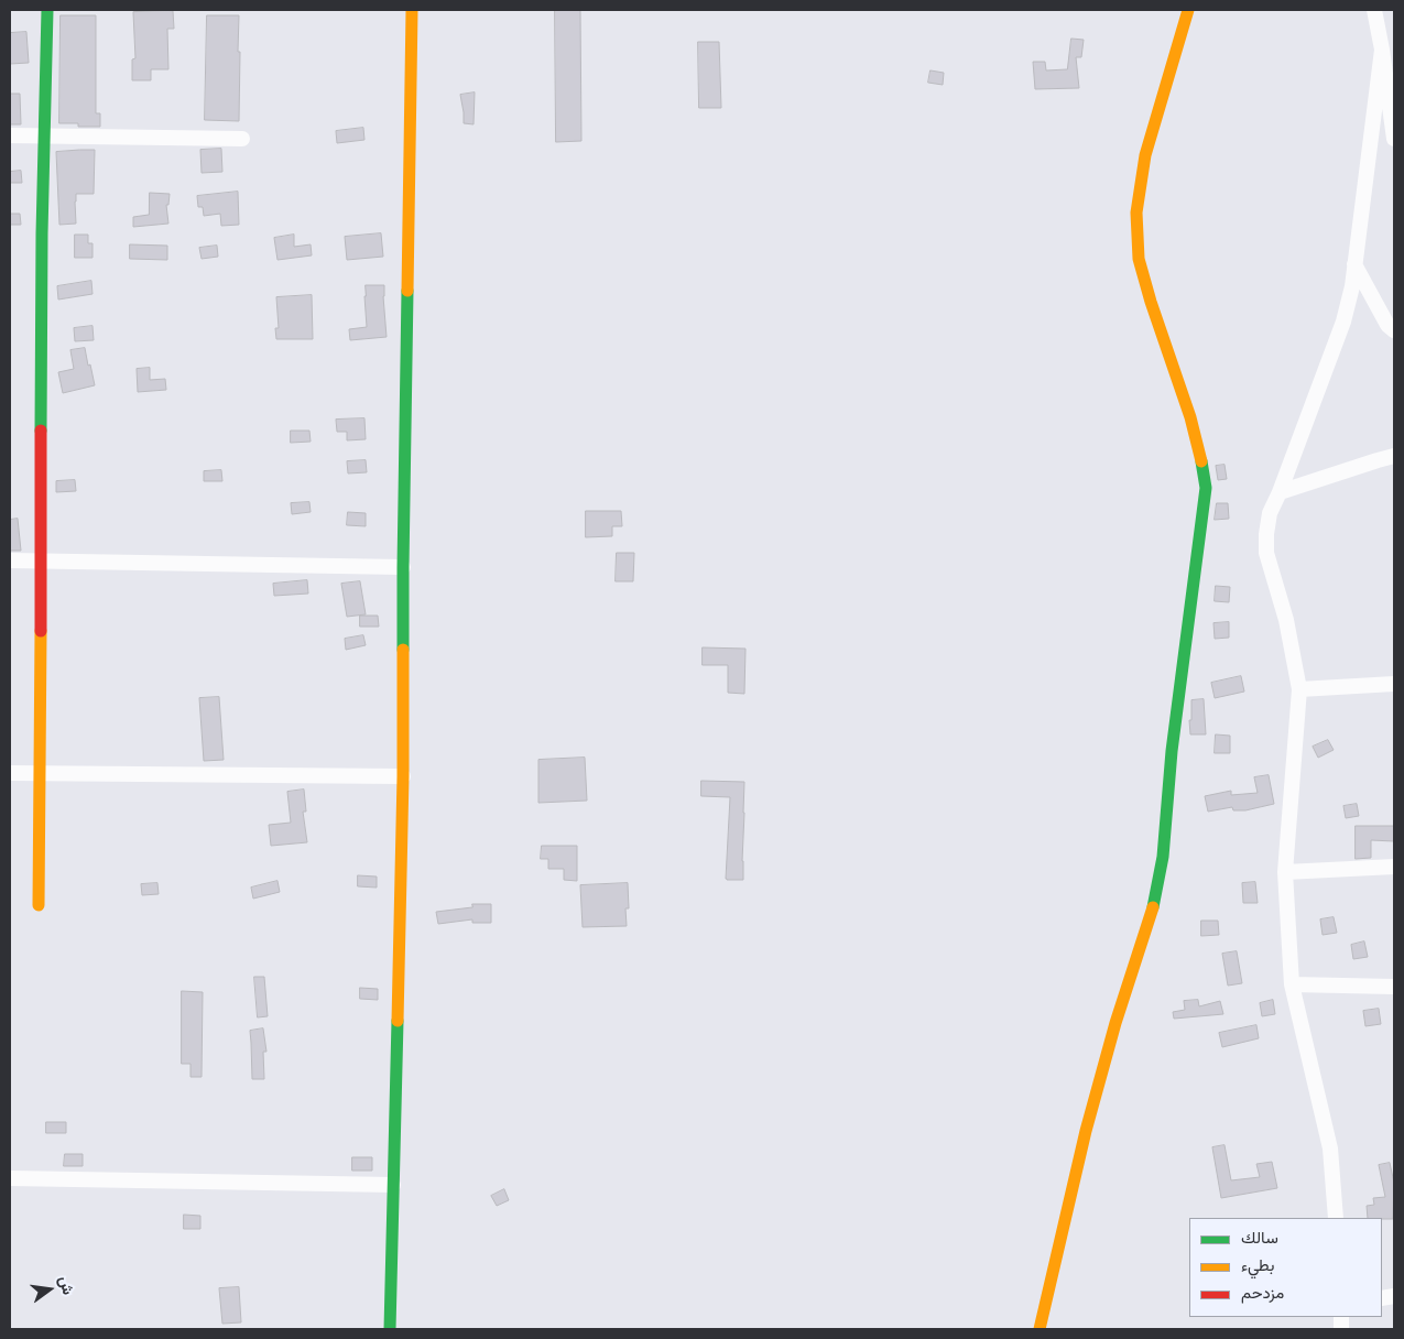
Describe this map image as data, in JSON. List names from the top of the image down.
{
  "legend": ["سالك", "بطيء", "مزدحم"],
  "north": "right"
}
